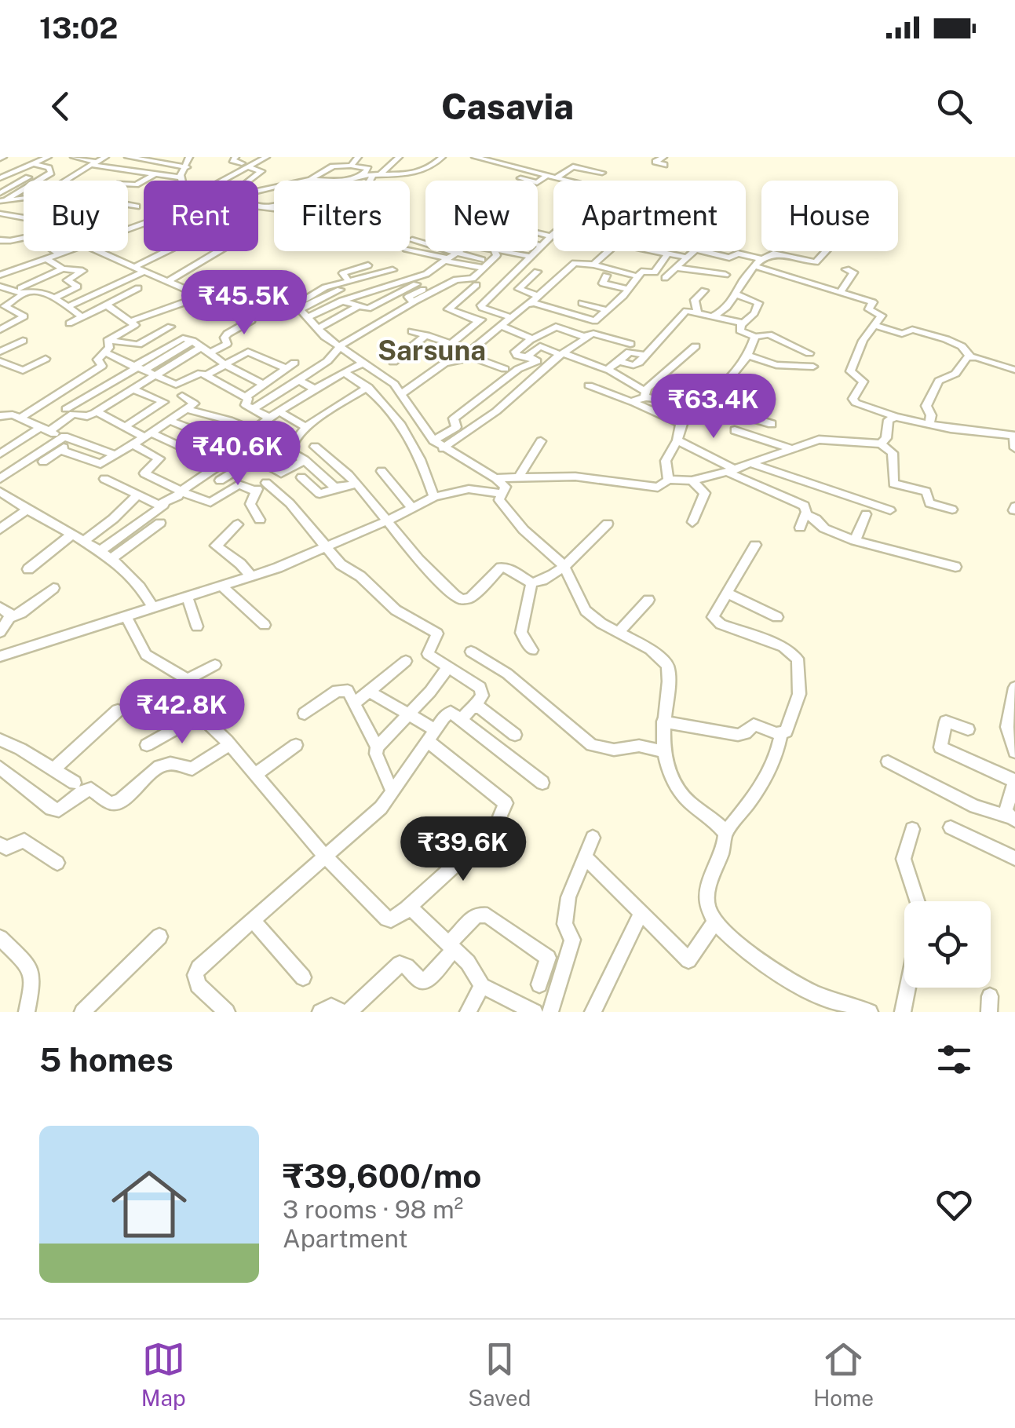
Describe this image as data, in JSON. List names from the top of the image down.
{
  "districts": ["Sarsuna"],
  "page": {
    "status": "13:02",
    "header": "Casavia",
    "chip": [
      "Buy",
      "Rent",
      "Filters",
      "New",
      "Apartment",
      "House"
    ],
    "price": [
      "₹45.5K",
      "₹63.4K",
      "₹40.6K",
      "₹42.8K",
      "₹39.6K"
    ],
    "heading": "5 homes",
    "list": [
      {
        "name": "₹39,600/mo",
        "note": "3 rooms · 98 m² · Apartment"
      }
    ],
    "tabs": ["Map", "Saved", "Home"]
  }
}
